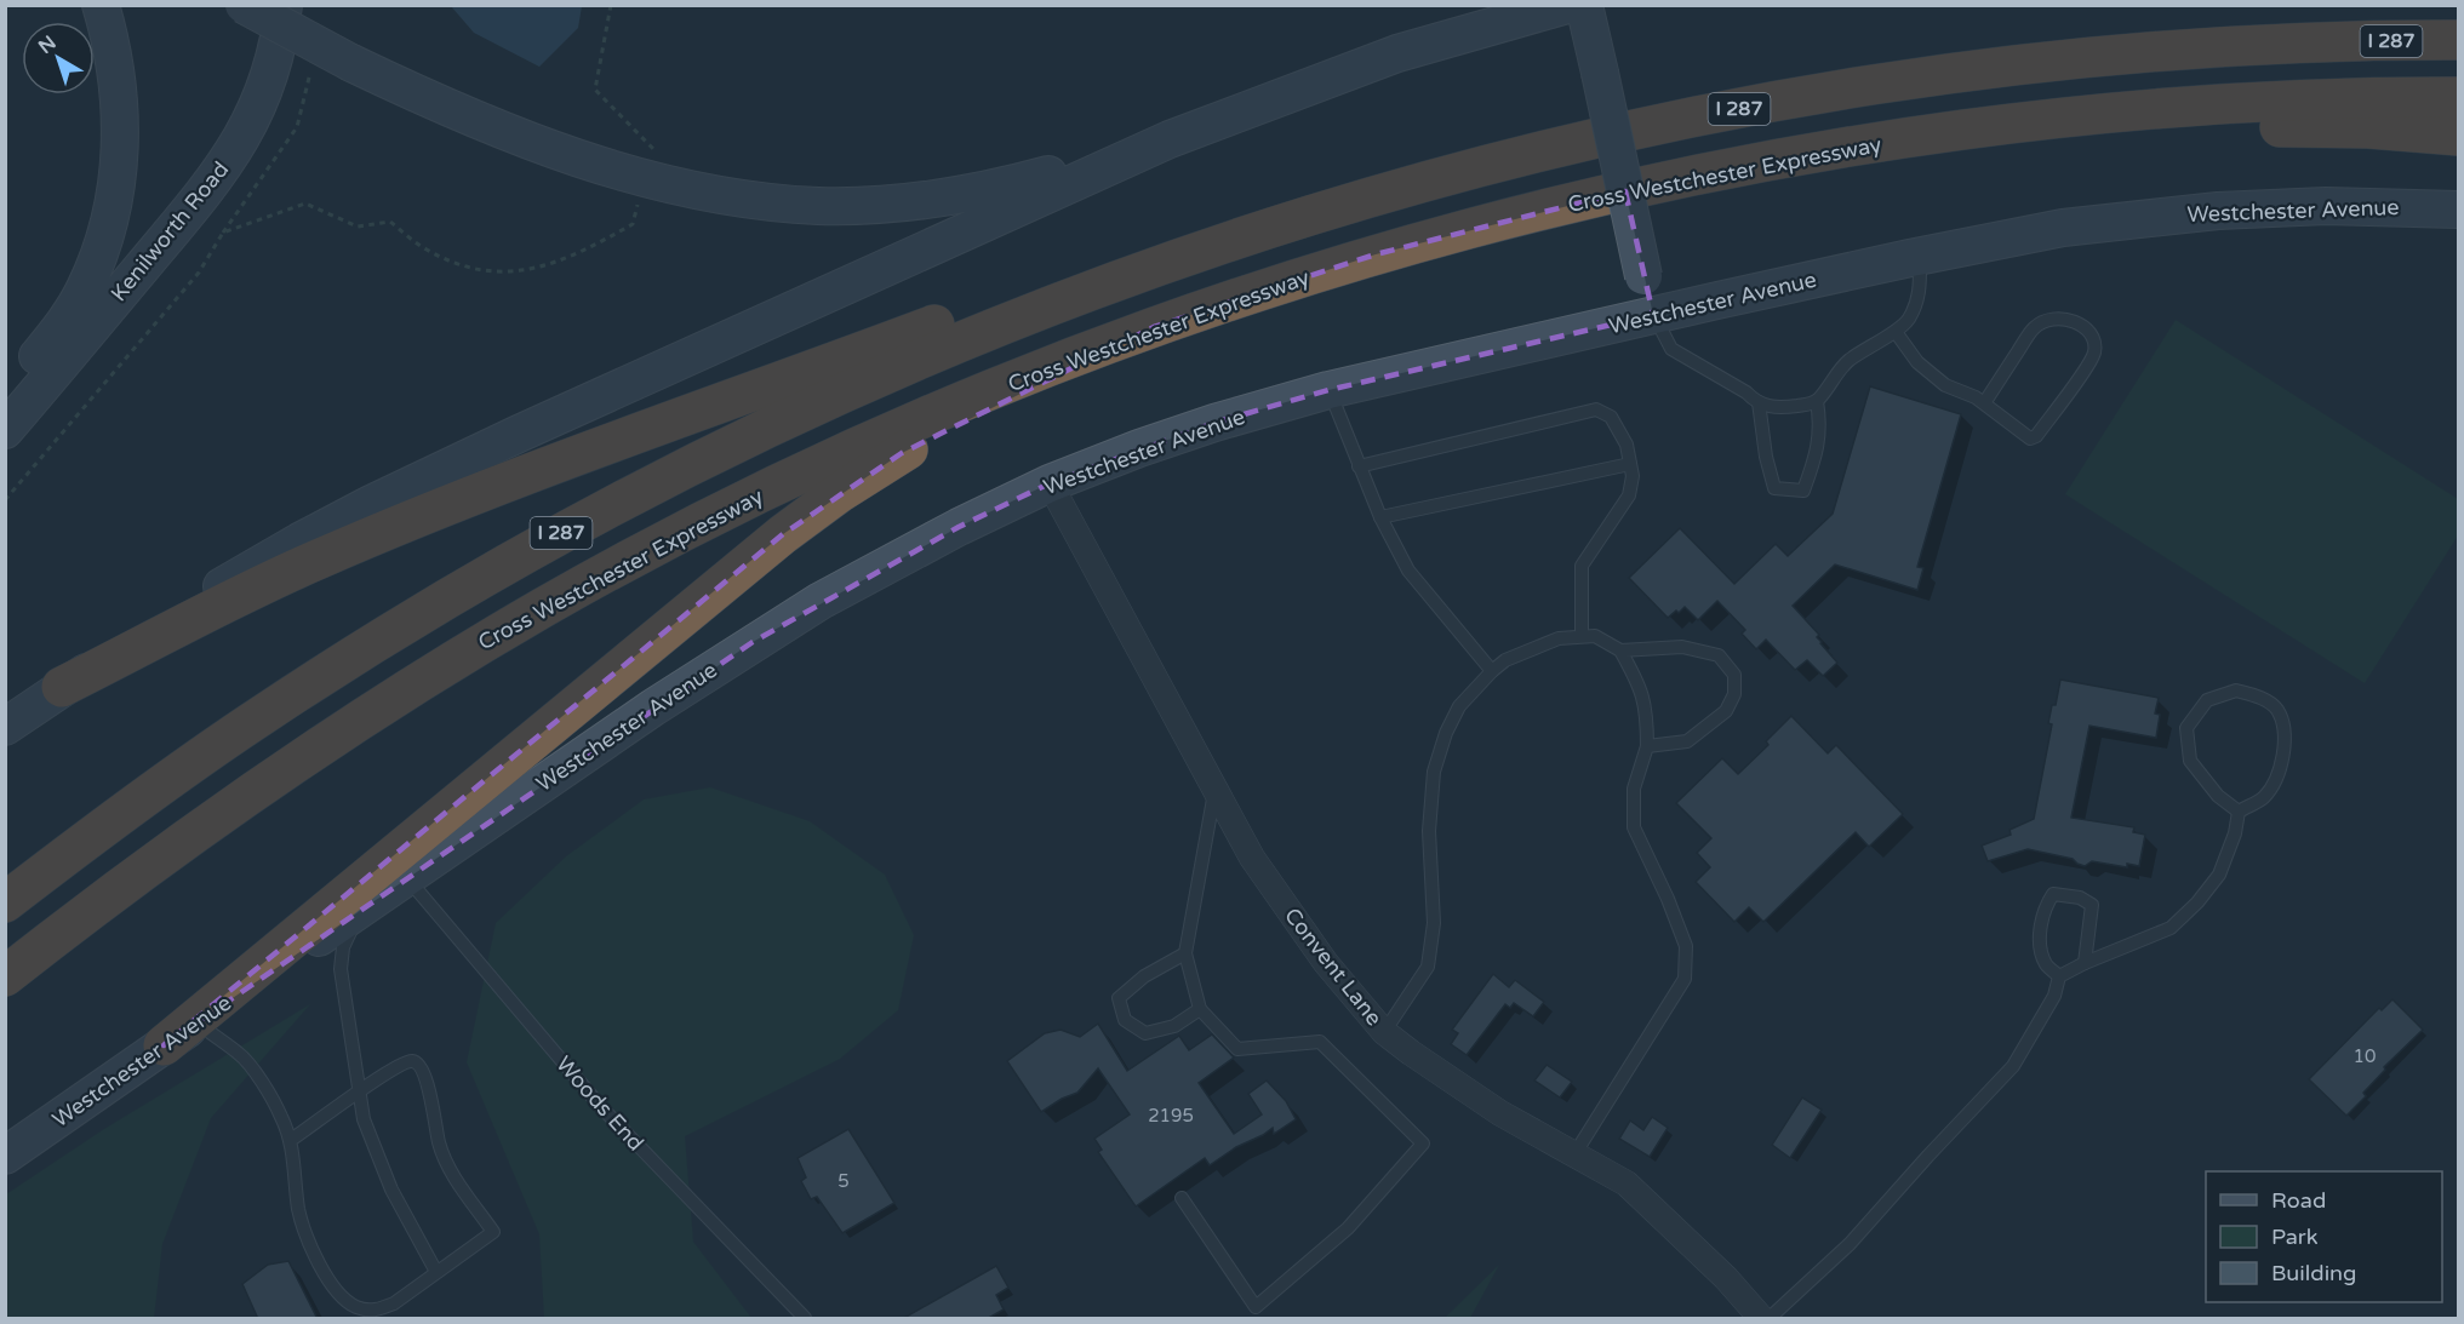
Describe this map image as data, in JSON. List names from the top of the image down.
{
  "streets": {
    "highway": ["I 287", "Cross Westchester Expressway"],
    "main road": ["Westchester Avenue", "Kenilworth Road"],
    "street": ["Convent Lane"],
    "lane": ["Woods End"]
  },
  "crossings": [
    ["Westchester Avenue", "Convent Lane"],
    ["Westchester Avenue", "Woods End"]
  ],
  "house_numbers": ["10", "2195", "5"],
  "legend": ["Road", "Park", "Building"],
  "north": "top left"
}
